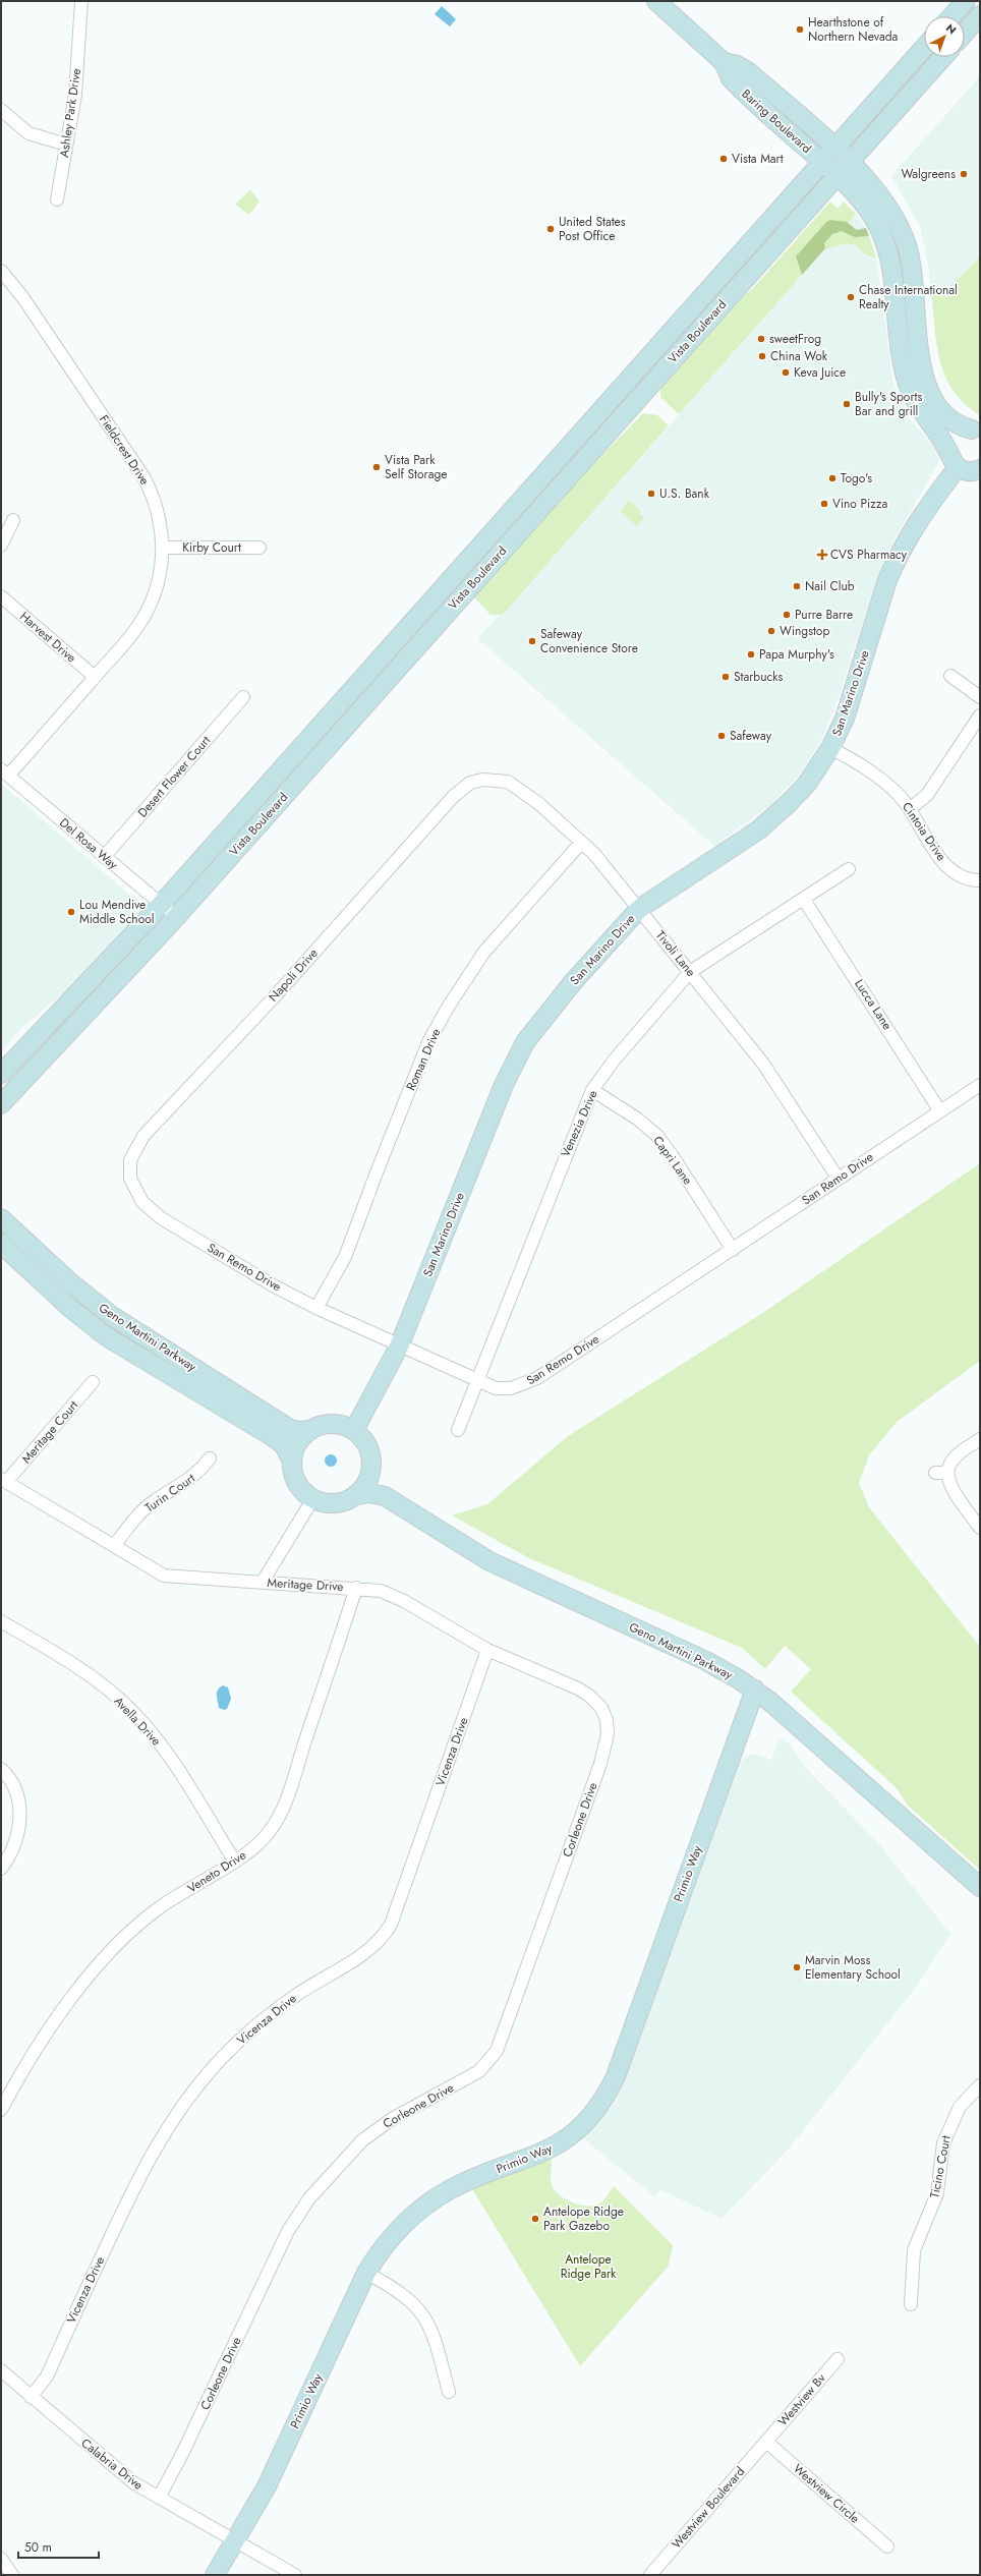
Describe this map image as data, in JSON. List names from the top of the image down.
{
  "streets": {
    "street": [
      "Ashley Park Drive",
      "Baring Boulevard",
      "Vista Boulevard",
      "Fieldcrest Drive",
      "Kirby Court",
      "Harvest Drive",
      "San Marino Drive",
      "Desert Flower Court",
      "Cintoia Drive",
      "Del Rosa Way",
      "Tivoli Lane",
      "Napoli Drive",
      "Lucca Lane",
      "Roman Drive",
      "Venezia Drive",
      "Capri Lane",
      "San Remo Drive",
      "Geno Martini Parkway",
      "Meritage Court",
      "Turin Court",
      "Meritage Drive",
      "Avella Drive",
      "Vicenza Drive",
      "Corleone Drive",
      "Veneto Drive",
      "Primio Way",
      "Ticino Court",
      "Westview Bv",
      "Calabria Drive",
      "Westview Circle",
      "Westview Boulevard"
    ]
  },
  "crossings": [
    ["Baring Boulevard", "Vista Boulevard"],
    ["Vista Boulevard", "Del Rosa Way"],
    ["Fieldcrest Drive", "Kirby Court"],
    ["Fieldcrest Drive", "Harvest Drive"],
    ["Fieldcrest Drive", "Del Rosa Way"],
    ["San Marino Drive", "Cintoia Drive"],
    ["San Marino Drive", "Tivoli Lane"],
    ["San Marino Drive", "San Remo Drive"],
    ["San Marino Drive", "Geno Martini Parkway"],
    ["Desert Flower Court", "Del Rosa Way"],
    ["Tivoli Lane", "Napoli Drive"],
    ["Tivoli Lane", "Roman Drive"],
    ["Tivoli Lane", "Venezia Drive"],
    ["Tivoli Lane", "San Remo Drive"],
    ["Napoli Drive", "San Remo Drive"],
    ["Lucca Lane", "Venezia Drive"],
    ["Lucca Lane", "San Remo Drive"],
    ["Roman Drive", "San Remo Drive"],
    ["Venezia Drive", "Capri Lane"],
    ["Venezia Drive", "San Remo Drive"],
    ["Capri Lane", "San Remo Drive"],
    ["Geno Martini Parkway", "Primio Way"],
    ["Meritage Court", "Meritage Drive"],
    ["Turin Court", "Meritage Drive"],
    ["Meritage Drive", "Vicenza Drive"],
    ["Meritage Drive", "Corleone Drive"],
    ["Meritage Drive", "Veneto Drive"],
    ["Avella Drive", "Veneto Drive"],
    ["Vicenza Drive", "Calabria Drive"],
    ["Corleone Drive", "Calabria Drive"],
    ["Primio Way", "Calabria Drive"],
    ["Westview Bv", "Westview Circle"],
    ["Westview Bv", "Westview Boulevard"],
    ["Westview Circle", "Westview Boulevard"]
  ],
  "parks": ["Antelope Ridge Park"],
  "places": {
    "other": [
      "Hearthstone of Northern Nevada",
      "Vista Mart",
      "Walgreens",
      "United States Post Office",
      "Chase International Realty",
      "sweetFrog",
      "China Wok",
      "Keva Juice",
      "Bully's Sports Bar and grill",
      "Vista Park Self Storage",
      "Togo's",
      "U.S. Bank",
      "Vino Pizza",
      "Nail Club",
      "Purre Barre",
      "Wingstop",
      "Safeway Convenience Store",
      "Papa Murphy's",
      "Starbucks",
      "Safeway",
      "Lou Mendive Middle School",
      "Marvin Moss Elementary School",
      "Antelope Ridge Park Gazebo"
    ],
    "health": ["CVS Pharmacy"]
  },
  "scale_bar": "50 m",
  "north": "top right"
}
